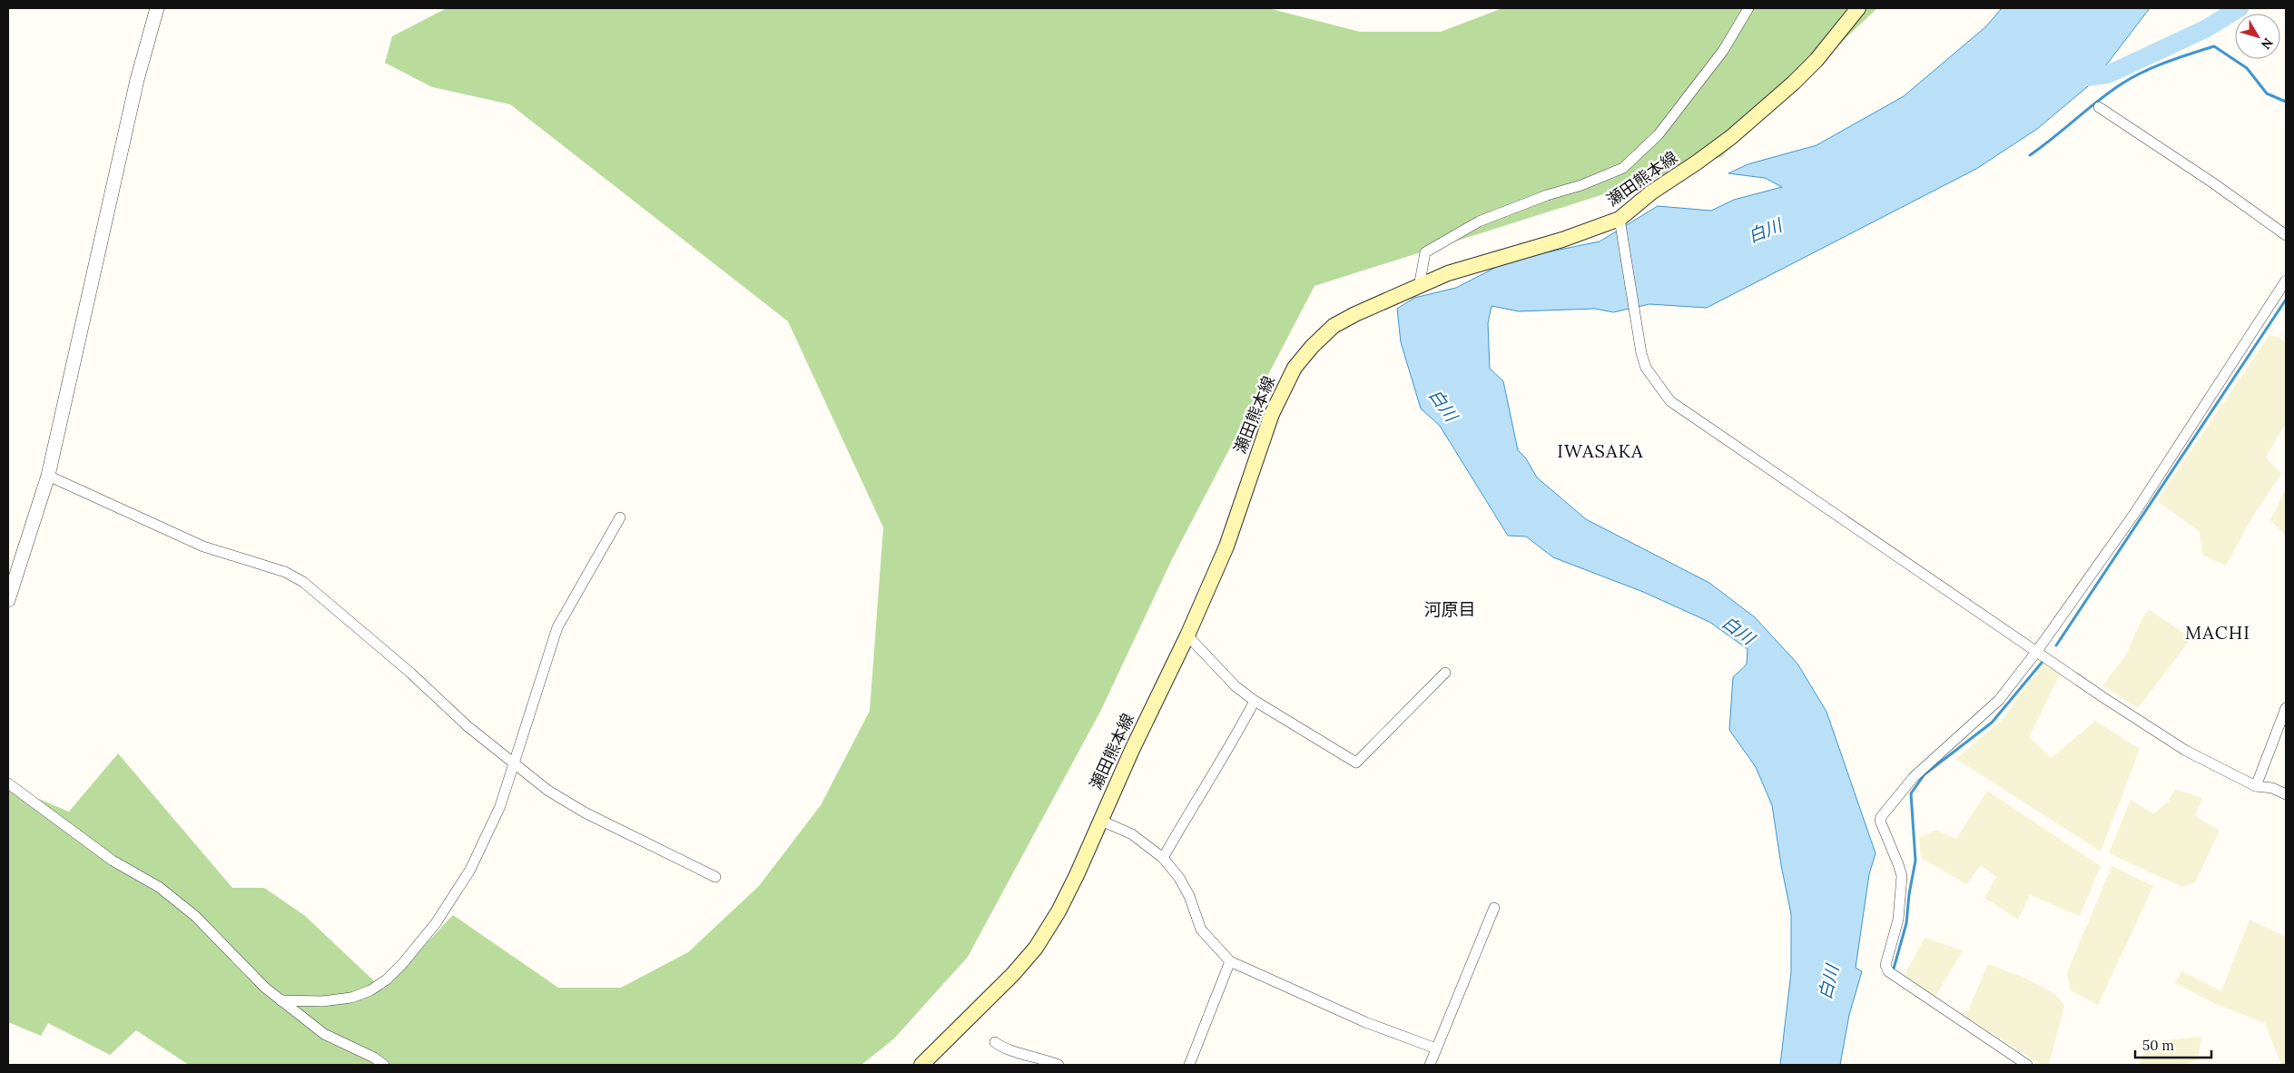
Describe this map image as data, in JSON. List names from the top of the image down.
{
  "streets": {
    "main road": ["瀬田熊本線"]
  },
  "districts": ["IWASAKA", "河原目", "MACHI"],
  "water": ["白川"],
  "scale_bar": "50 m",
  "north": "bottom right"
}
